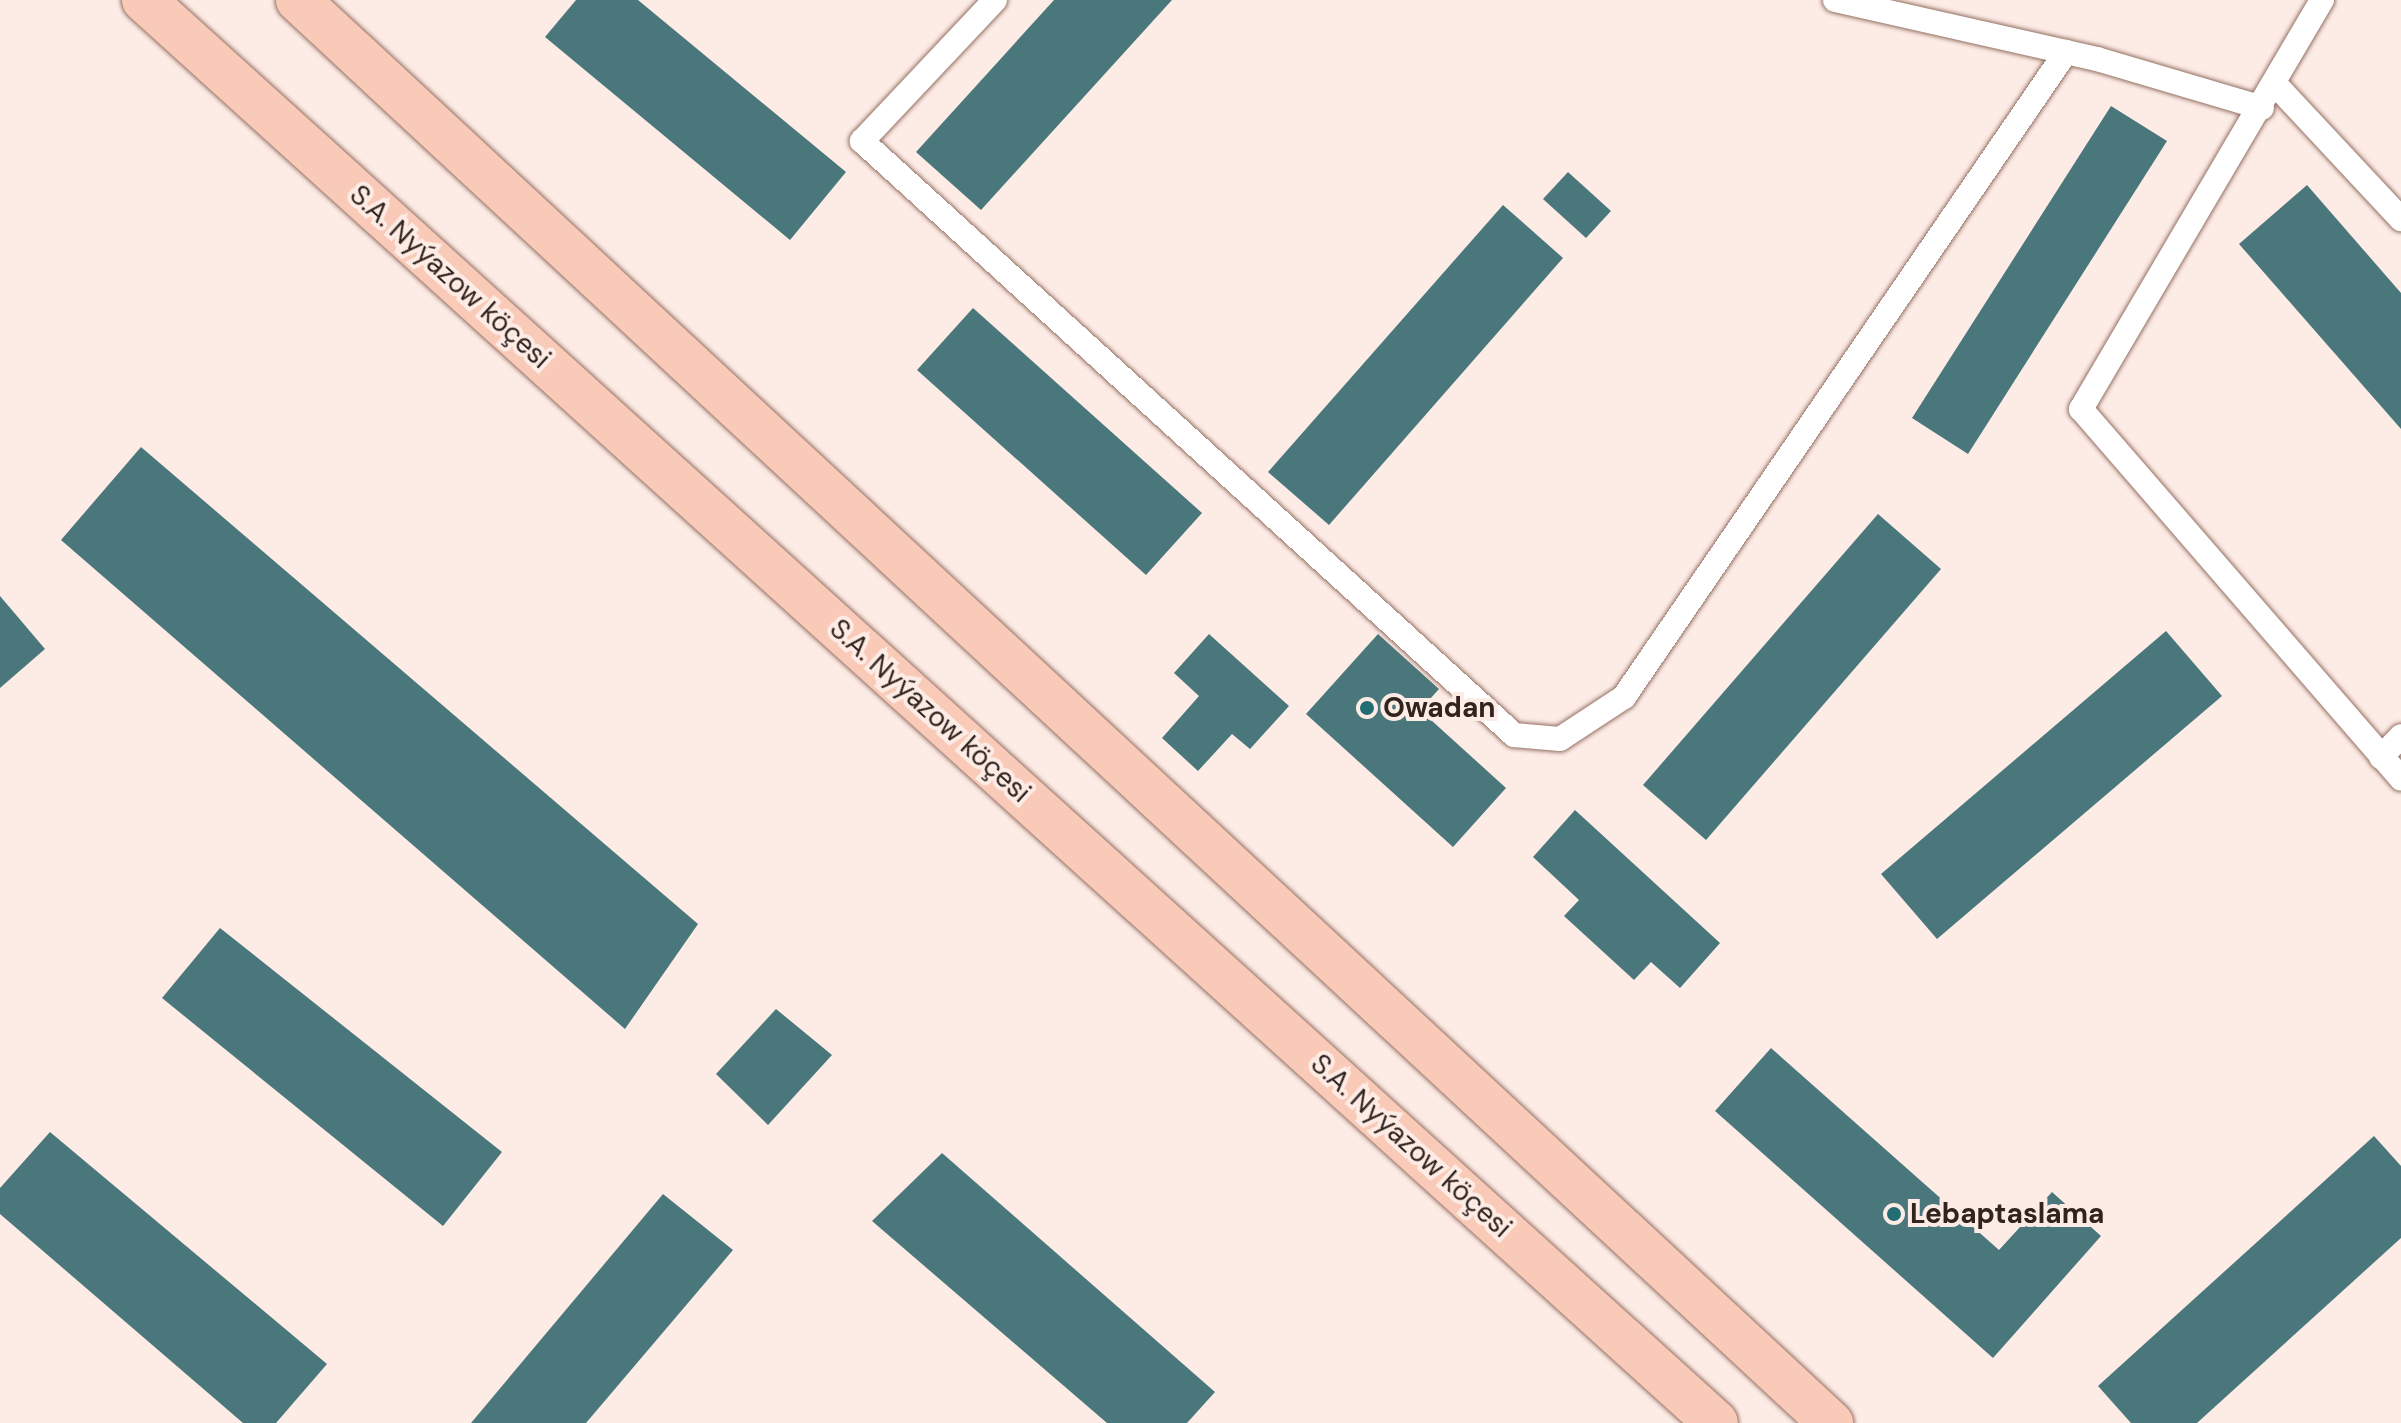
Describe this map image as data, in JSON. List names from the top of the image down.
{
  "streets": {
    "main road": ["S.A. Nyýazow köçesi"]
  },
  "places": ["Owadan", "Lebaptaslama"]
}
